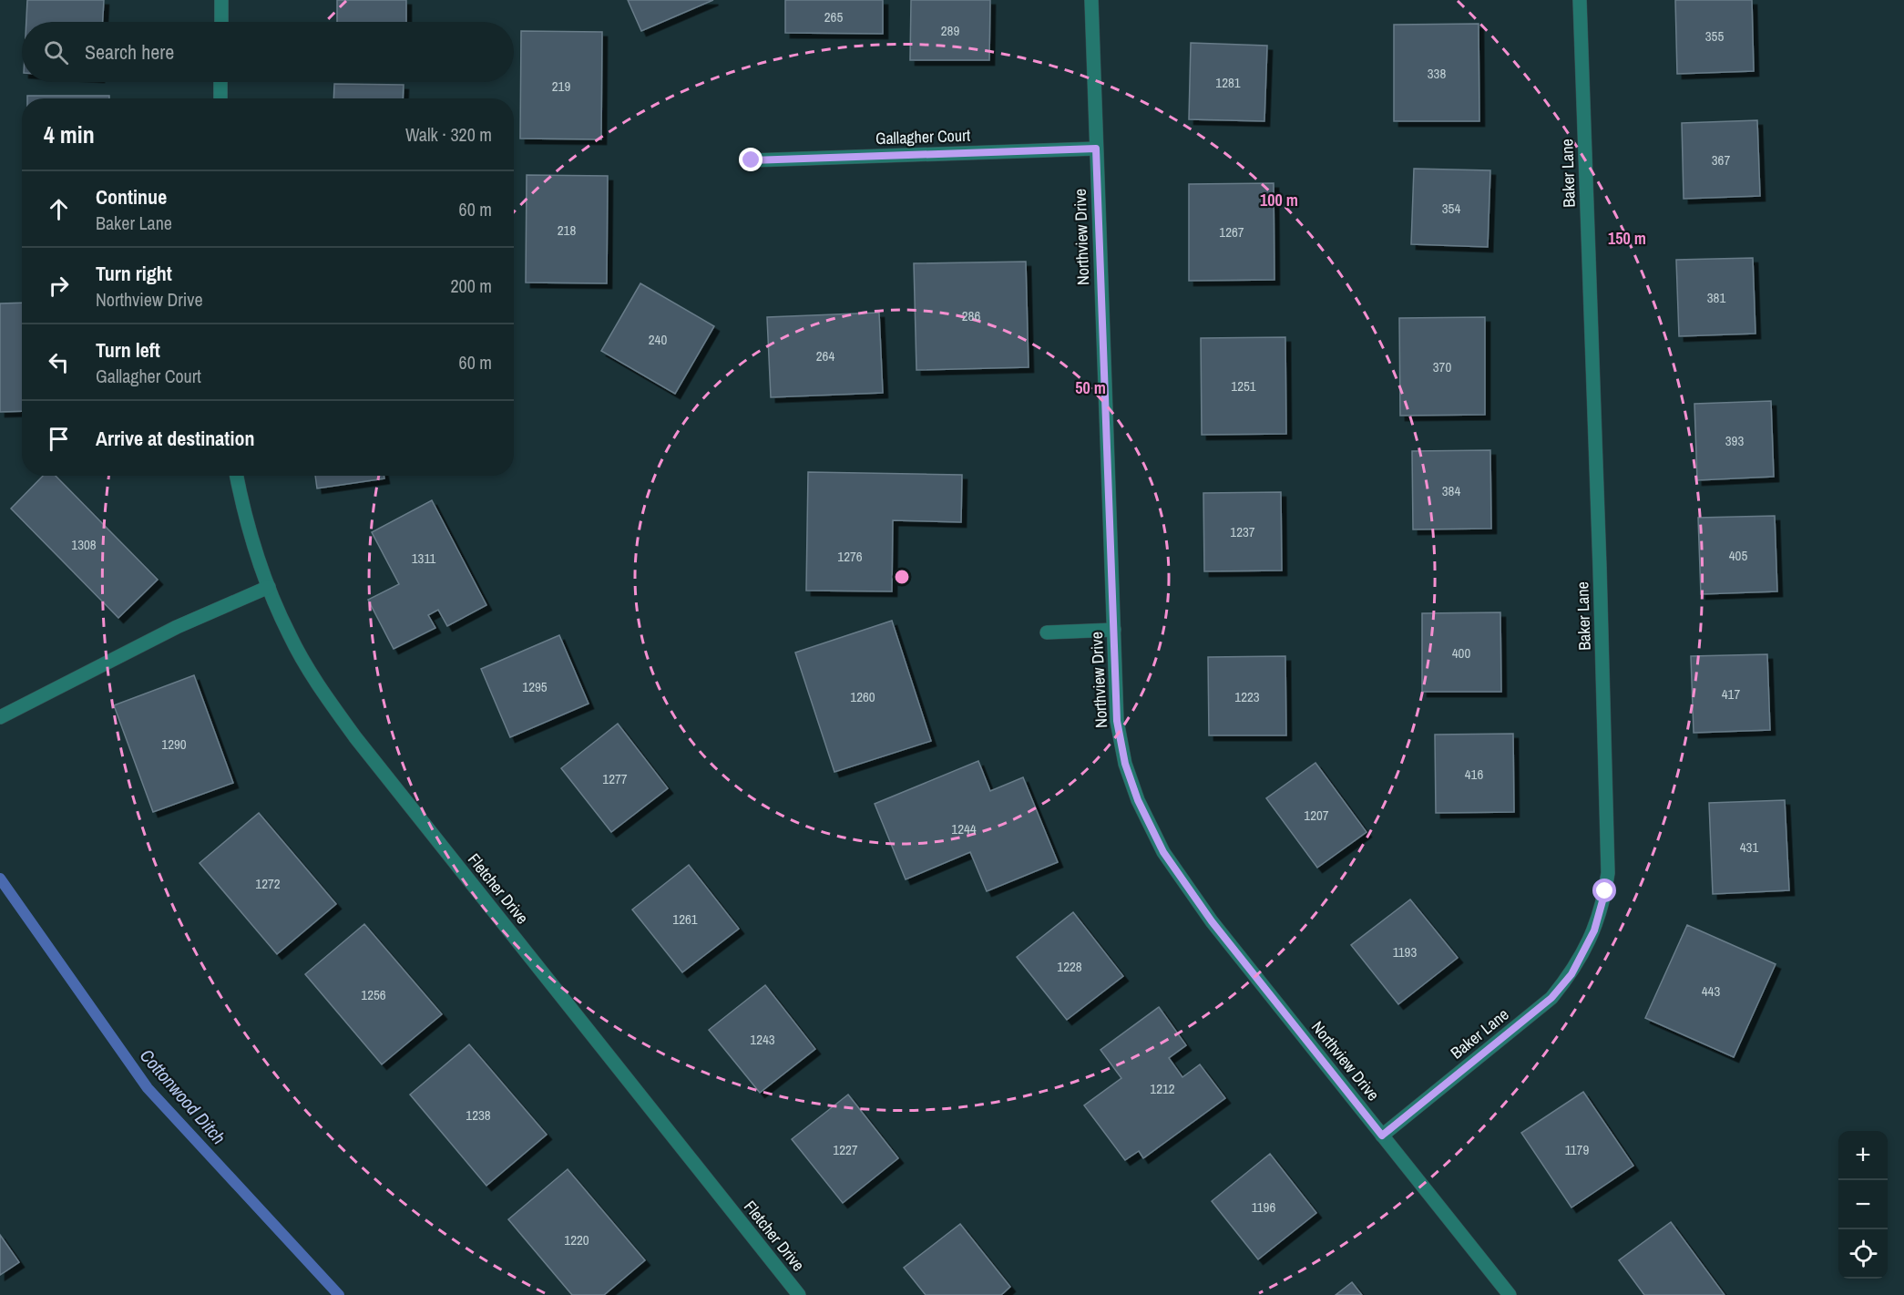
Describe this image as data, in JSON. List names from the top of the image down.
{
  "streets": {
    "street": [
      "Gallagher Court",
      "Baker Lane",
      "Northview Drive",
      "Fletcher Drive"
    ]
  },
  "crossings": [
    ["Gallagher Court", "Northview Drive"],
    ["Baker Lane", "Northview Drive"]
  ],
  "water": ["Cottonwood Ditch"],
  "house_numbers": [
    "265",
    "289",
    "355",
    "338",
    "1281",
    "219",
    "367",
    "354",
    "218",
    "1267",
    "381",
    "286",
    "240",
    "264",
    "370",
    "1251",
    "393",
    "384",
    "1237",
    "1308",
    "405",
    "1276",
    "1311",
    "400",
    "1295",
    "417",
    "1260",
    "1223",
    "1290",
    "416",
    "1277",
    "1207",
    "1244",
    "431",
    "1272",
    "1261",
    "1193",
    "1228",
    "443",
    "1256",
    "1243",
    "1212",
    "1238",
    "1227",
    "1179",
    "1196",
    "1220"
  ],
  "page": {
    "search": "Search here",
    "heading": ["4 min", "Walk · 320 m"],
    "list": [
      ["Continue", "Baker Lane", "60 m"],
      ["Turn right", "Northview Drive", "200 m"],
      ["Turn left", "Gallagher Court", "60 m"],
      "Arrive at destination"
    ],
    "map_buttons": ["+", "−"]
  },
  "rings": ["100 m", "150 m", "50 m"]
}
